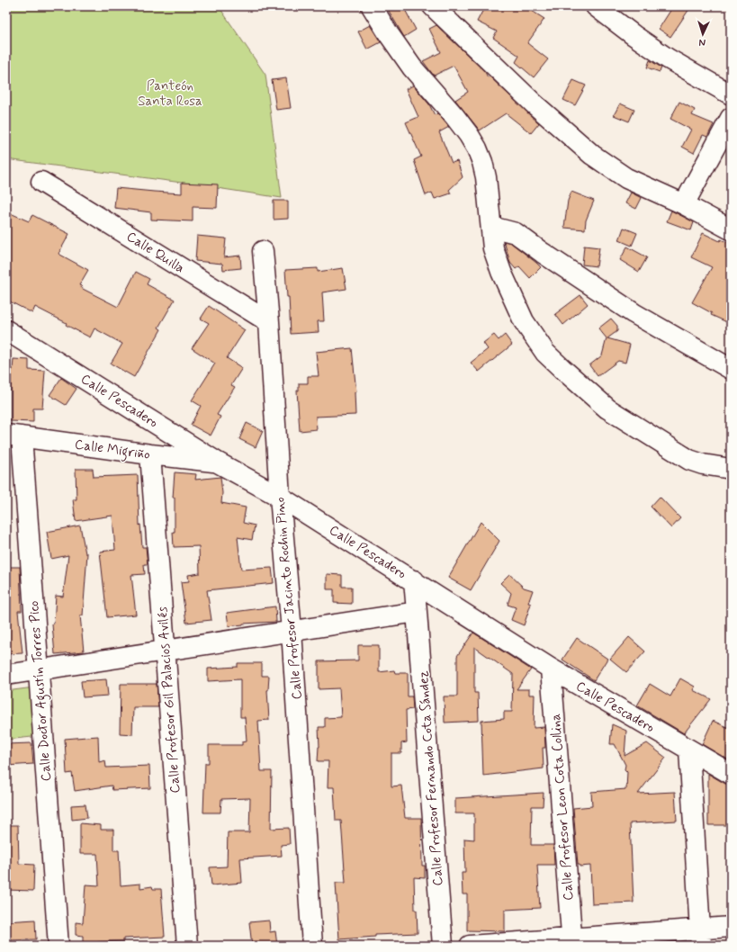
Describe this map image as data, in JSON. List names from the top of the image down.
{
  "streets": {
    "street": [
      "Calle Quilla",
      "Calle Pescadero",
      "Calle Migriño",
      "Calle Profesor Jacinto Rochin Pino",
      "Calle Doctor Agustín Torres Pico",
      "Calle Profesor Gil Palacios Avilés",
      "Calle Profesor Fernando Cota Sández",
      "Calle Profesor Leon Cota Collina"
    ]
  },
  "crossings": [
    ["Calle Quilla", "Calle Profesor Jacinto Rochin Pino"],
    ["Calle Pescadero", "Calle Migriño"],
    ["Calle Pescadero", "Calle Profesor Jacinto Rochin Pino"],
    ["Calle Pescadero", "Calle Profesor Fernando Cota Sández"],
    ["Calle Pescadero", "Calle Profesor Leon Cota Collina"],
    ["Calle Migriño", "Calle Doctor Agustín Torres Pico"],
    ["Calle Migriño", "Calle Profesor Gil Palacios Avilés"]
  ],
  "parks": ["Panteón Santa Rosa"],
  "north": "bottom"
}
